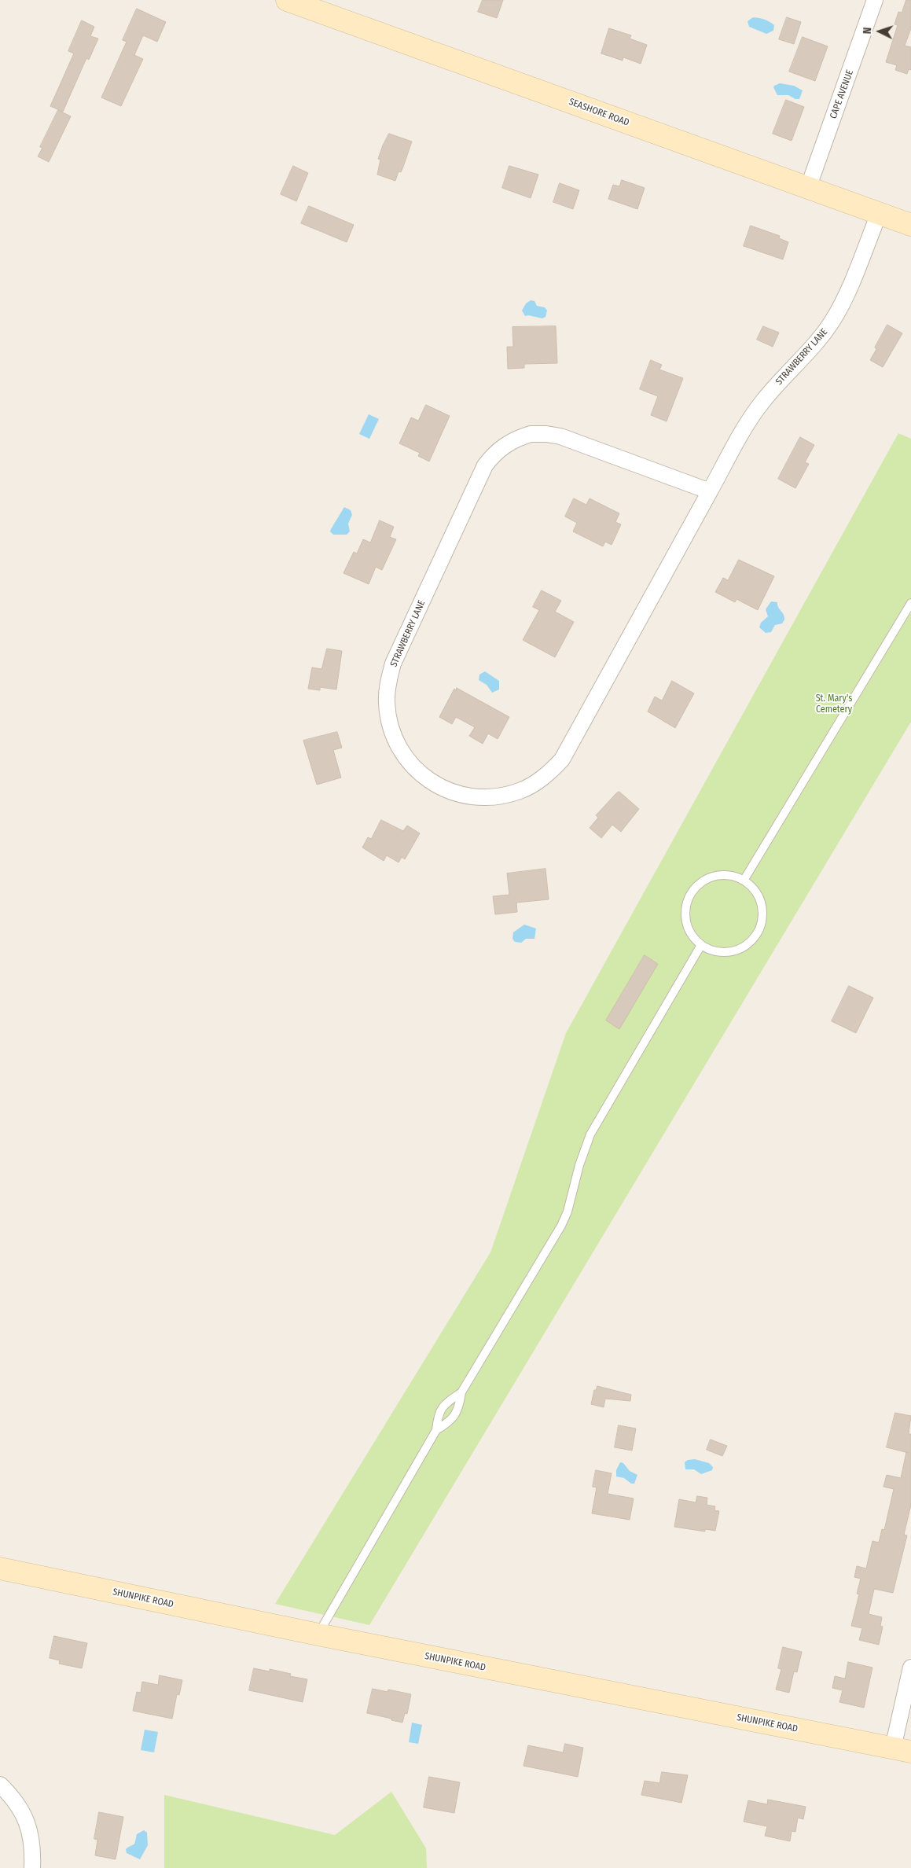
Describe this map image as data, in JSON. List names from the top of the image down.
{
  "streets": {
    "street": [
      "CAPE AVENUE",
      "SEASHORE ROAD",
      "STRAWBERRY LANE",
      "SHUNPIKE ROAD"
    ]
  },
  "crossings": [
    ["CAPE AVENUE", "SEASHORE ROAD"],
    ["SEASHORE ROAD", "STRAWBERRY LANE"]
  ],
  "parks": ["St. Mary's Cemetery"],
  "north": "left"
}
